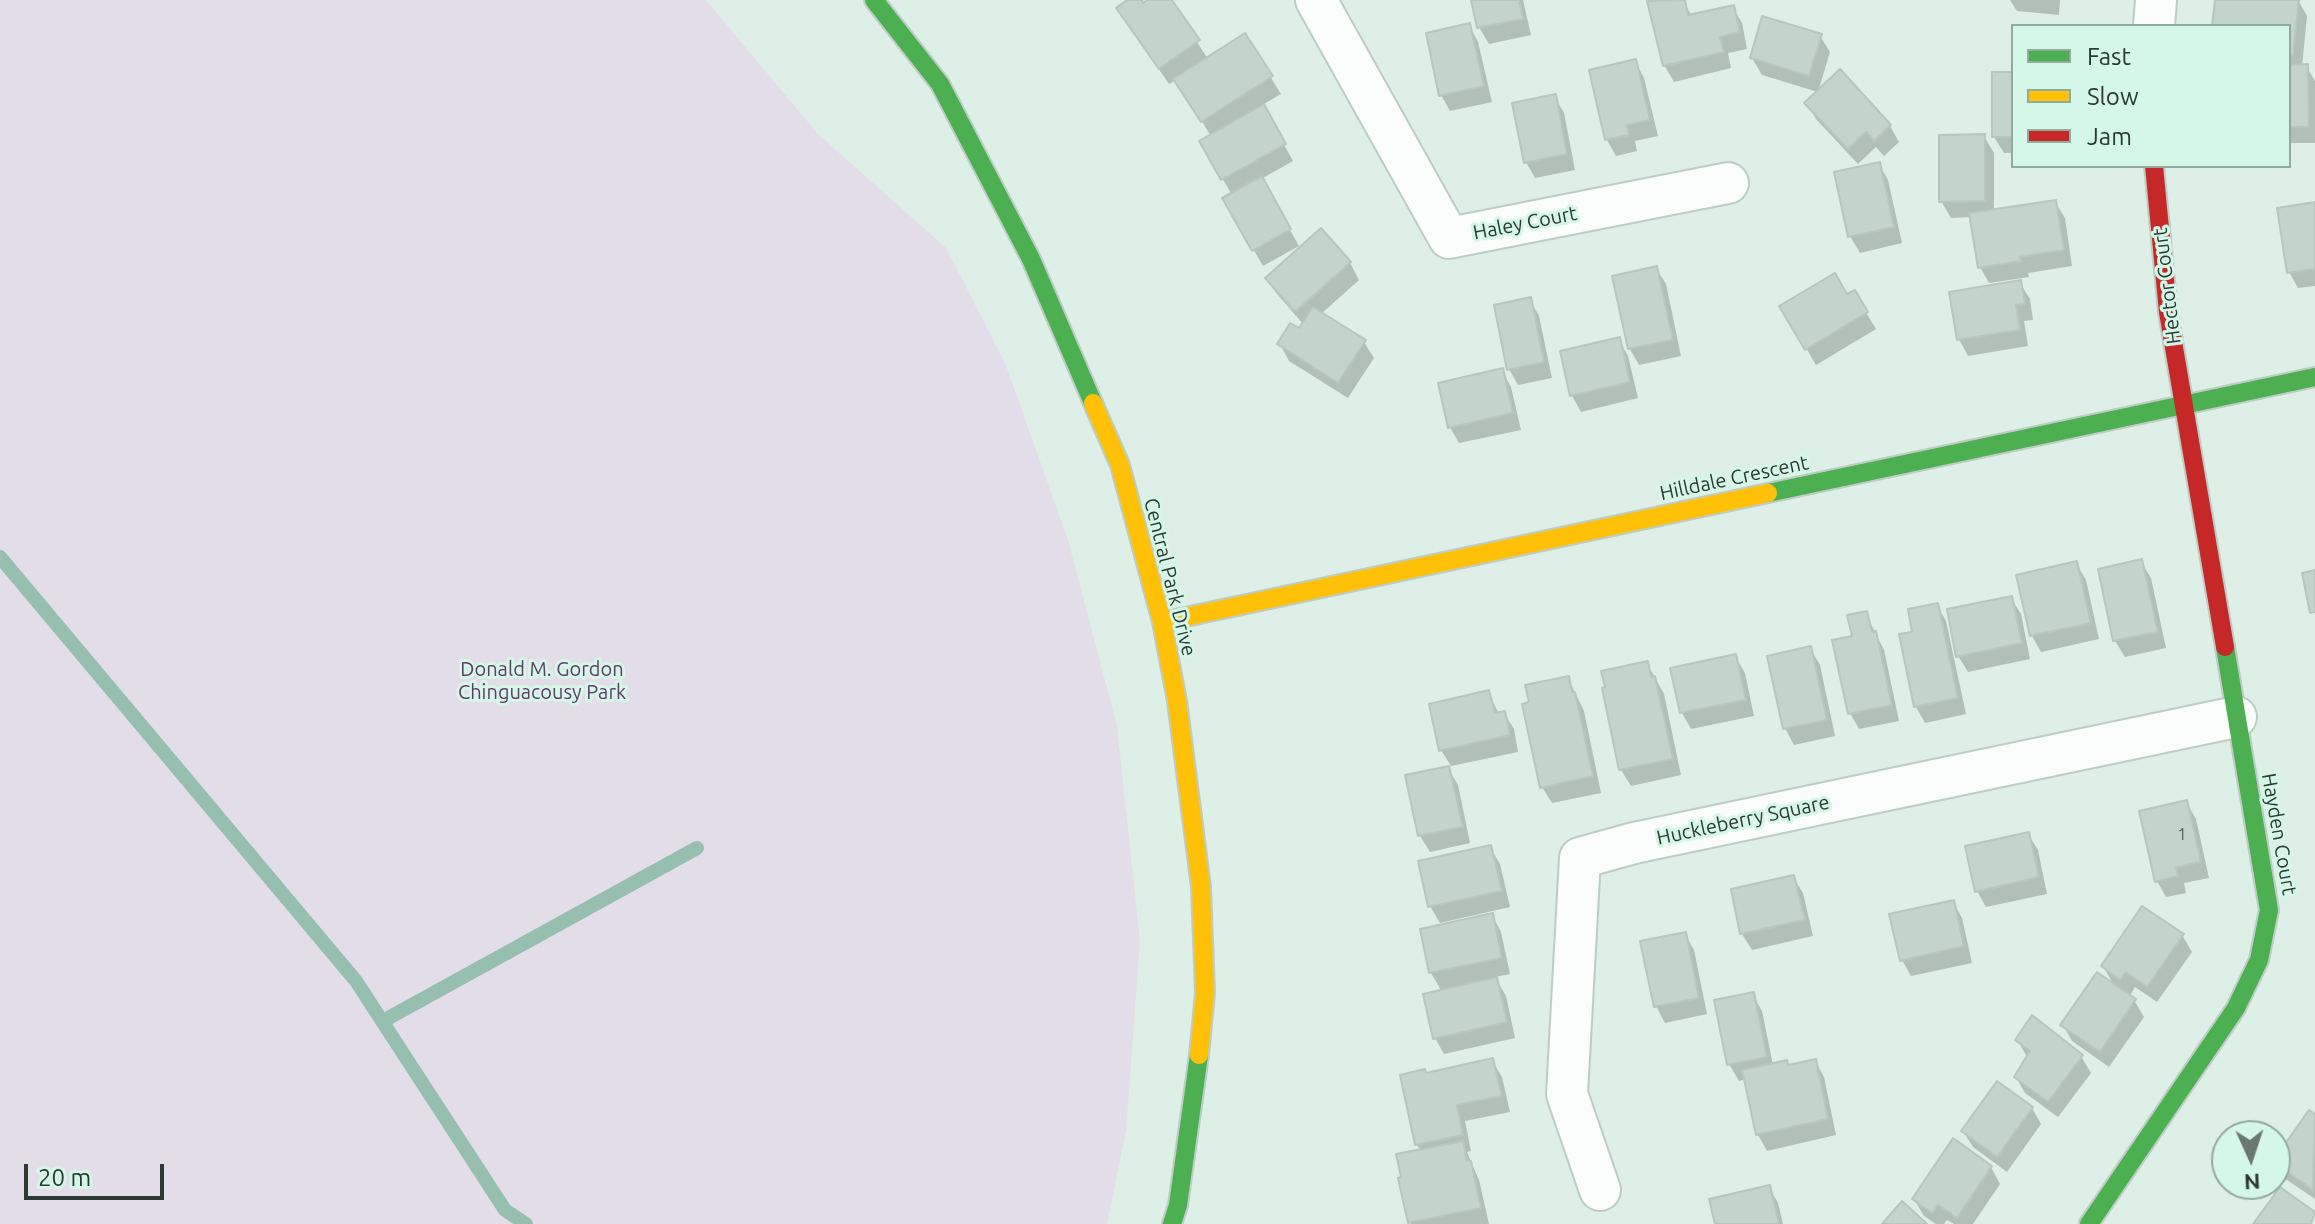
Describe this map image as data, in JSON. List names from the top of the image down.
{
  "streets": {
    "street": [
      "Haley Court",
      "Hector Court",
      "Hilldale Crescent",
      "Central Park Drive",
      "Huckleberry Square",
      "Hayden Court"
    ]
  },
  "crossings": [
    ["Hector Court", "Hilldale Crescent"],
    ["Hector Court", "Hayden Court"],
    ["Hilldale Crescent", "Central Park Drive"],
    ["Hilldale Crescent", "Hayden Court"],
    ["Huckleberry Square", "Hayden Court"]
  ],
  "parks": ["Donald M. Gordon Chinguacousy Park"],
  "house_numbers": ["1"],
  "legend": ["Fast", "Slow", "Jam"],
  "scale_bar": "20 m",
  "north": "bottom"
}
